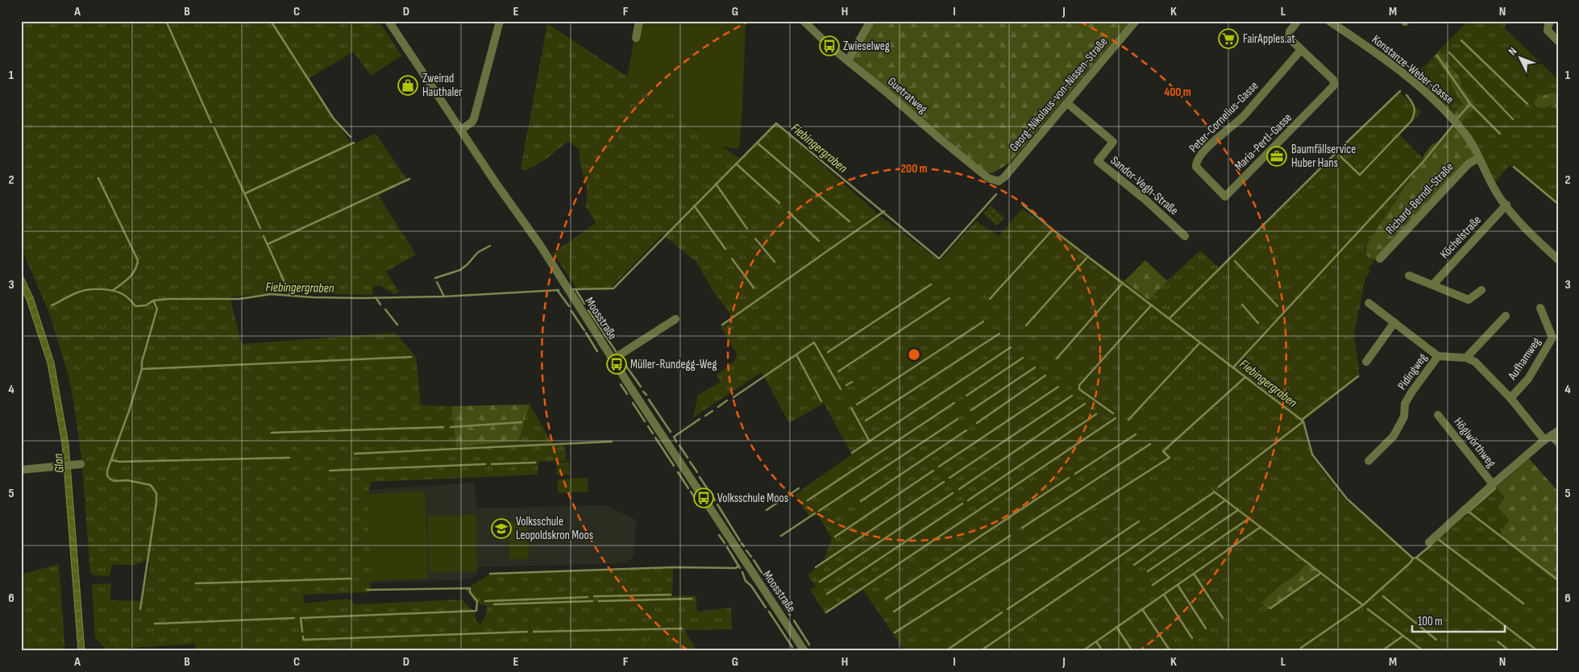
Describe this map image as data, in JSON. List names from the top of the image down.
{
  "streets": {
    "street": [
      "Konstanze-Weber-Gasse",
      "Georg-Nikolaus-von-Nissen-Straße",
      "Guetratweg",
      "Peter-Cornelius-Gasse",
      "Maria-Pertl-Gasse",
      "Sandor-Vegh-Straße",
      "Richard-Berndl-Straße",
      "Köchelstraße",
      "Moosstraße",
      "Aufhamweg",
      "Pidingweg",
      "Höglwörthweg"
    ]
  },
  "crossings": [
    ["Konstanze-Weber-Gasse", "Richard-Berndl-Straße"],
    ["Konstanze-Weber-Gasse", "Köchelstraße"],
    ["Georg-Nikolaus-von-Nissen-Straße", "Guetratweg"],
    ["Georg-Nikolaus-von-Nissen-Straße", "Sandor-Vegh-Straße"],
    ["Peter-Cornelius-Gasse", "Maria-Pertl-Gasse"],
    ["Aufhamweg", "Pidingweg"],
    ["Pidingweg", "Höglwörthweg"]
  ],
  "water": ["Fiebingergraben", "Glan"],
  "places": {
    "supermarket": ["FairApples.at"],
    "bus stop": ["Zwieselweg", "Müller-Rundegg-Weg", "Volksschule Moos"],
    "shop": ["Zweirad Hauthaler"],
    "office": ["Baumfällservice Huber Hans"],
    "school or university": ["Volksschule Leopoldskron Moos"]
  },
  "scale_bar": "100 m",
  "north": "top left",
  "grid": {
    "columns": [
      "A",
      "B",
      "C",
      "D",
      "E",
      "F",
      "G",
      "H",
      "I",
      "J",
      "K",
      "L",
      "M",
      "N"
    ],
    "rows": [
      "1",
      "2",
      "3",
      "4",
      "5",
      "6"
    ]
  },
  "rings": ["400 m", "200 m"]
}
